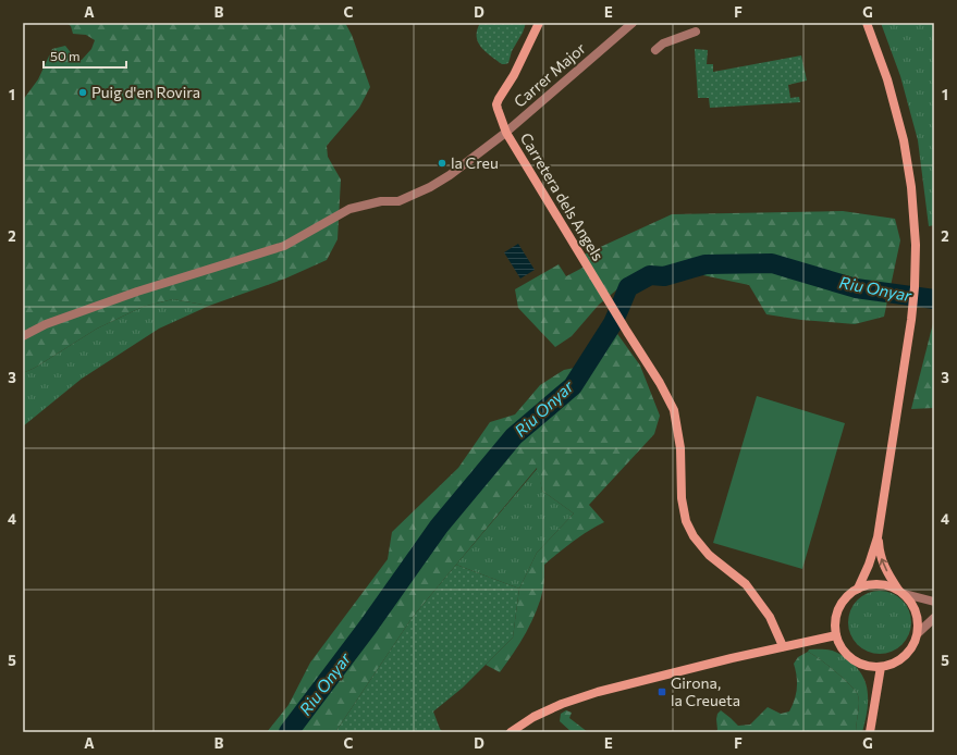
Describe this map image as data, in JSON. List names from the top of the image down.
{
  "streets": {
    "main road": ["Carretera dels Angels"],
    "street": ["Carrer Major"]
  },
  "crossings": [
    ["Carrer Major", "Carretera dels Angels"]
  ],
  "water": ["Riu Onyar"],
  "places": {
    "other": ["Puig d'en Rovira", "la Creu"],
    "transit": ["Girona, la Creueta"]
  },
  "scale_bar": "50 m",
  "grid": {
    "columns": [
      "A",
      "B",
      "C",
      "D",
      "E",
      "F",
      "G"
    ],
    "rows": [
      "1",
      "2",
      "3",
      "4",
      "5"
    ]
  }
}
